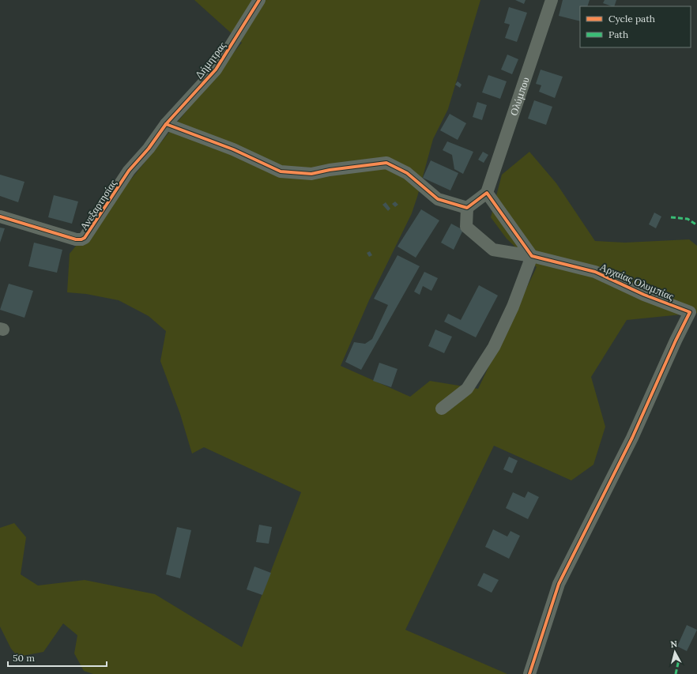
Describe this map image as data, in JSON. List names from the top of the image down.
{
  "streets": {
    "street": [
      "Δήμητρας",
      "Ολύμπου",
      "Ανεξαρτησίας",
      "Αρχαίας Ολυμπίας"
    ]
  },
  "crossings": [
    ["Δήμητρας", "Ανεξαρτησίας"]
  ],
  "legend": ["Cycle path", "Path"],
  "scale_bar": "50 m",
  "north": "top"
}
